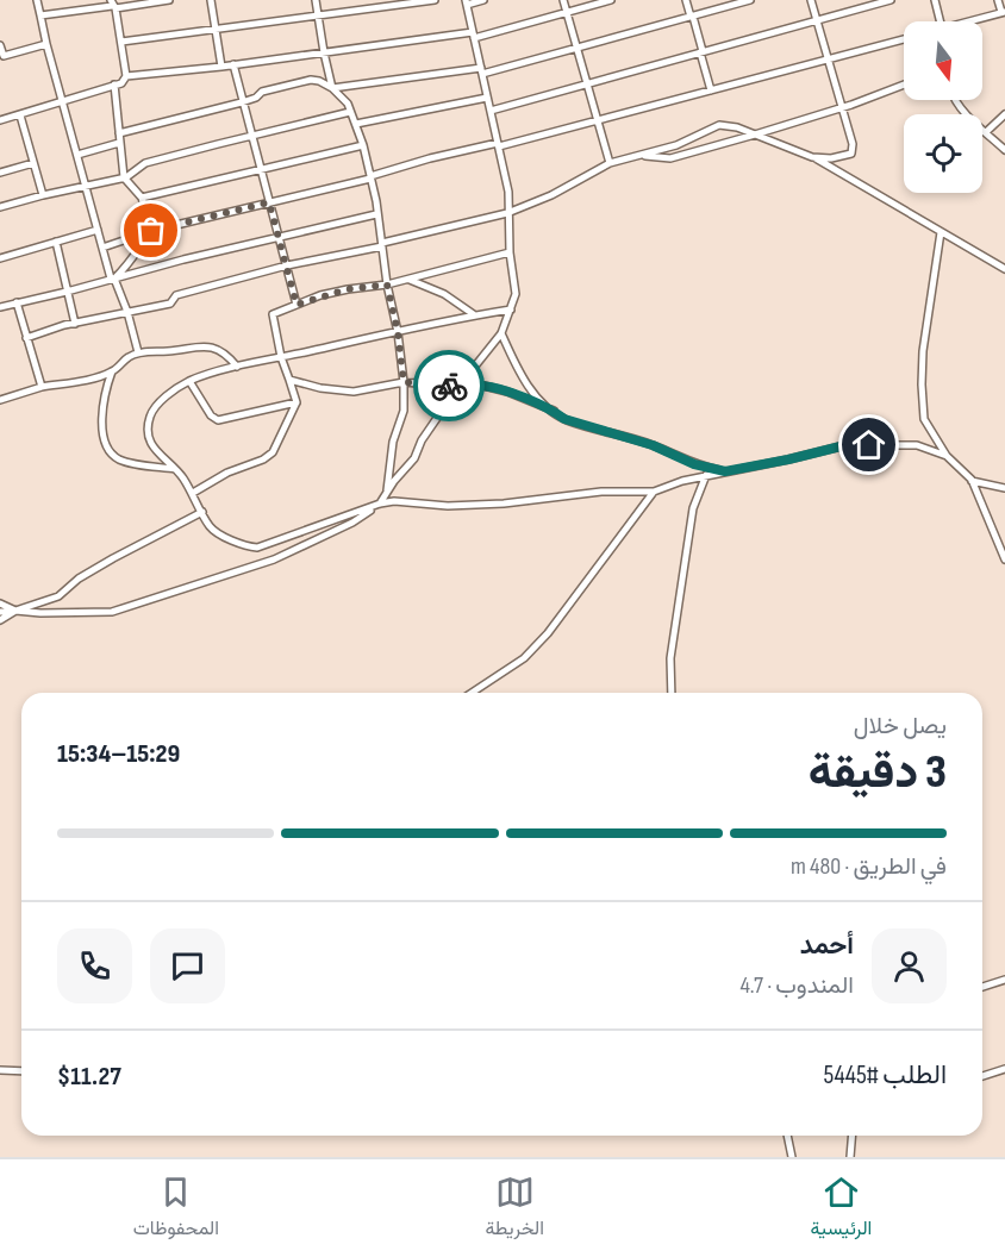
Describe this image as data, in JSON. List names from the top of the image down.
{
  "north": "bottom",
  "page": {
    "heading": ["3 دقيقة", "يصل خلال", "15:29–15:34"],
    "panel": [
      "أحمد",
      "المندوب · 4.7",
      "الطلب #5445",
      "$11.27"
    ],
    "bar": "في الطريق · 480 m",
    "tabs": ["الرئيسية", "الخريطة", "المحفوظات"]
  }
}
